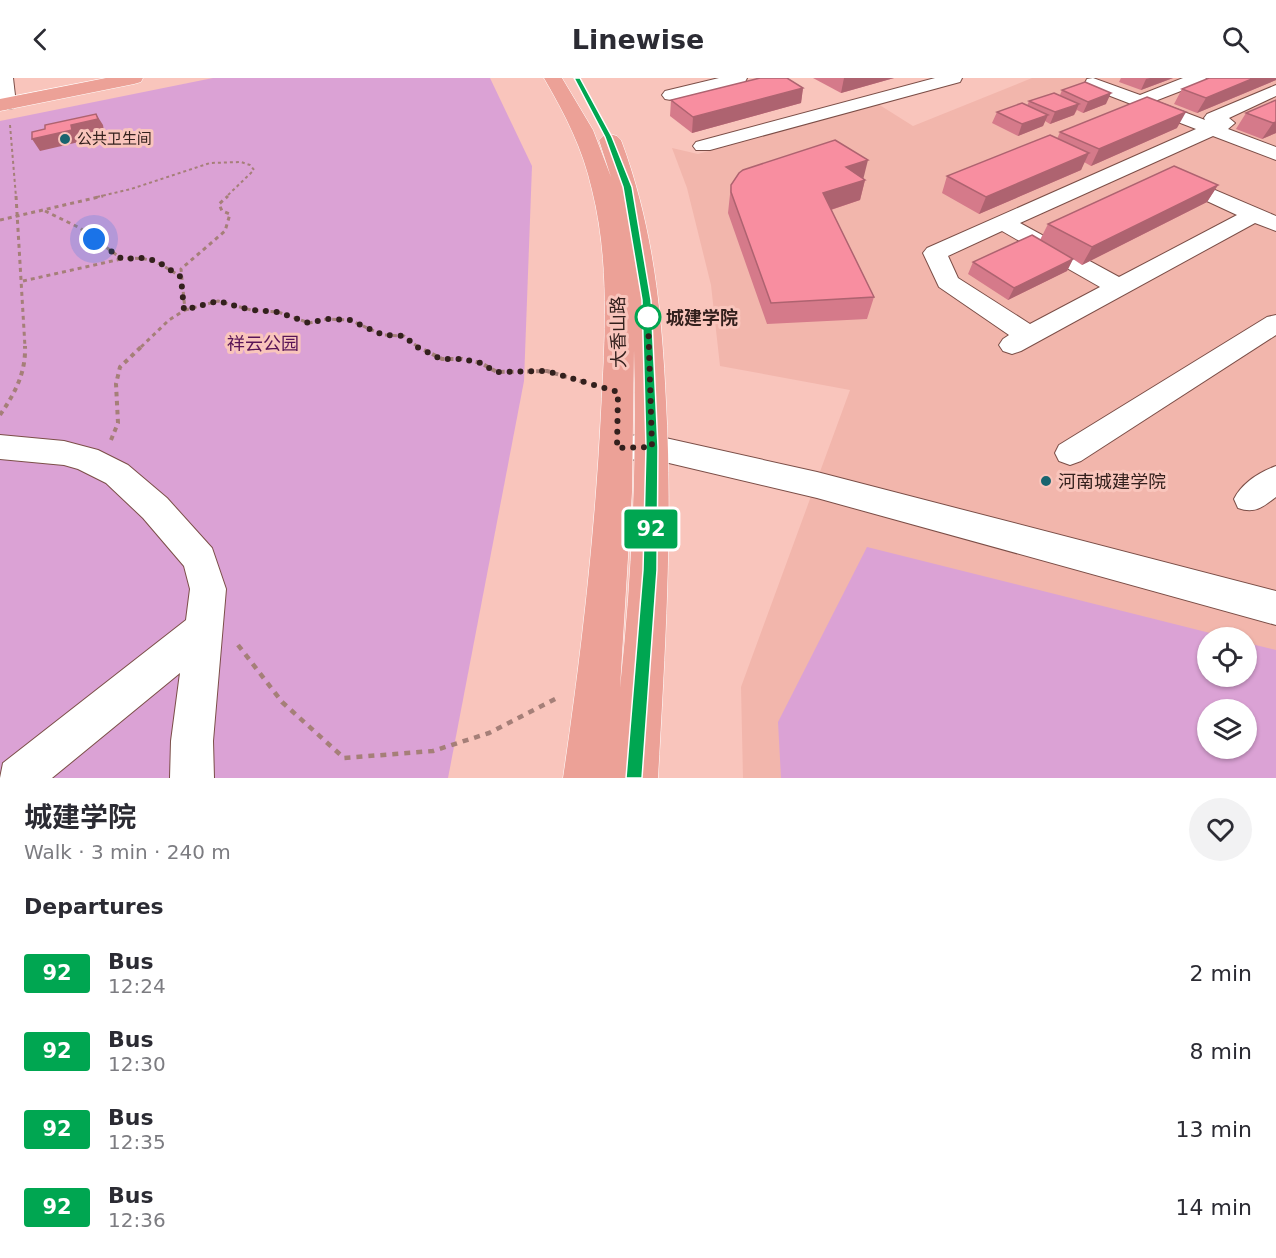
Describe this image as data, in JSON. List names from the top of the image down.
{
  "streets": {
    "main road": ["大香山路"]
  },
  "parks": ["祥云公园"],
  "places": ["公共卫生间", "城建学院", "河南城建学院"],
  "lines": ["bus line 92"],
  "page": {
    "header": "Linewise",
    "on_map": "92",
    "heading": [
      ["城建学院", "Walk · 3 min · 240 m"],
      "Departures"
    ],
    "list": [
      {
        "mark": "92",
        "name": "Bus",
        "note": "12:24",
        "value": "2 min"
      },
      {
        "mark": "92",
        "name": "Bus",
        "note": "12:30",
        "value": "8 min"
      },
      {
        "mark": "92",
        "name": "Bus",
        "note": "12:35",
        "value": "13 min"
      },
      {
        "mark": "92",
        "name": "Bus",
        "note": "12:36",
        "value": "14 min"
      }
    ]
  }
}
